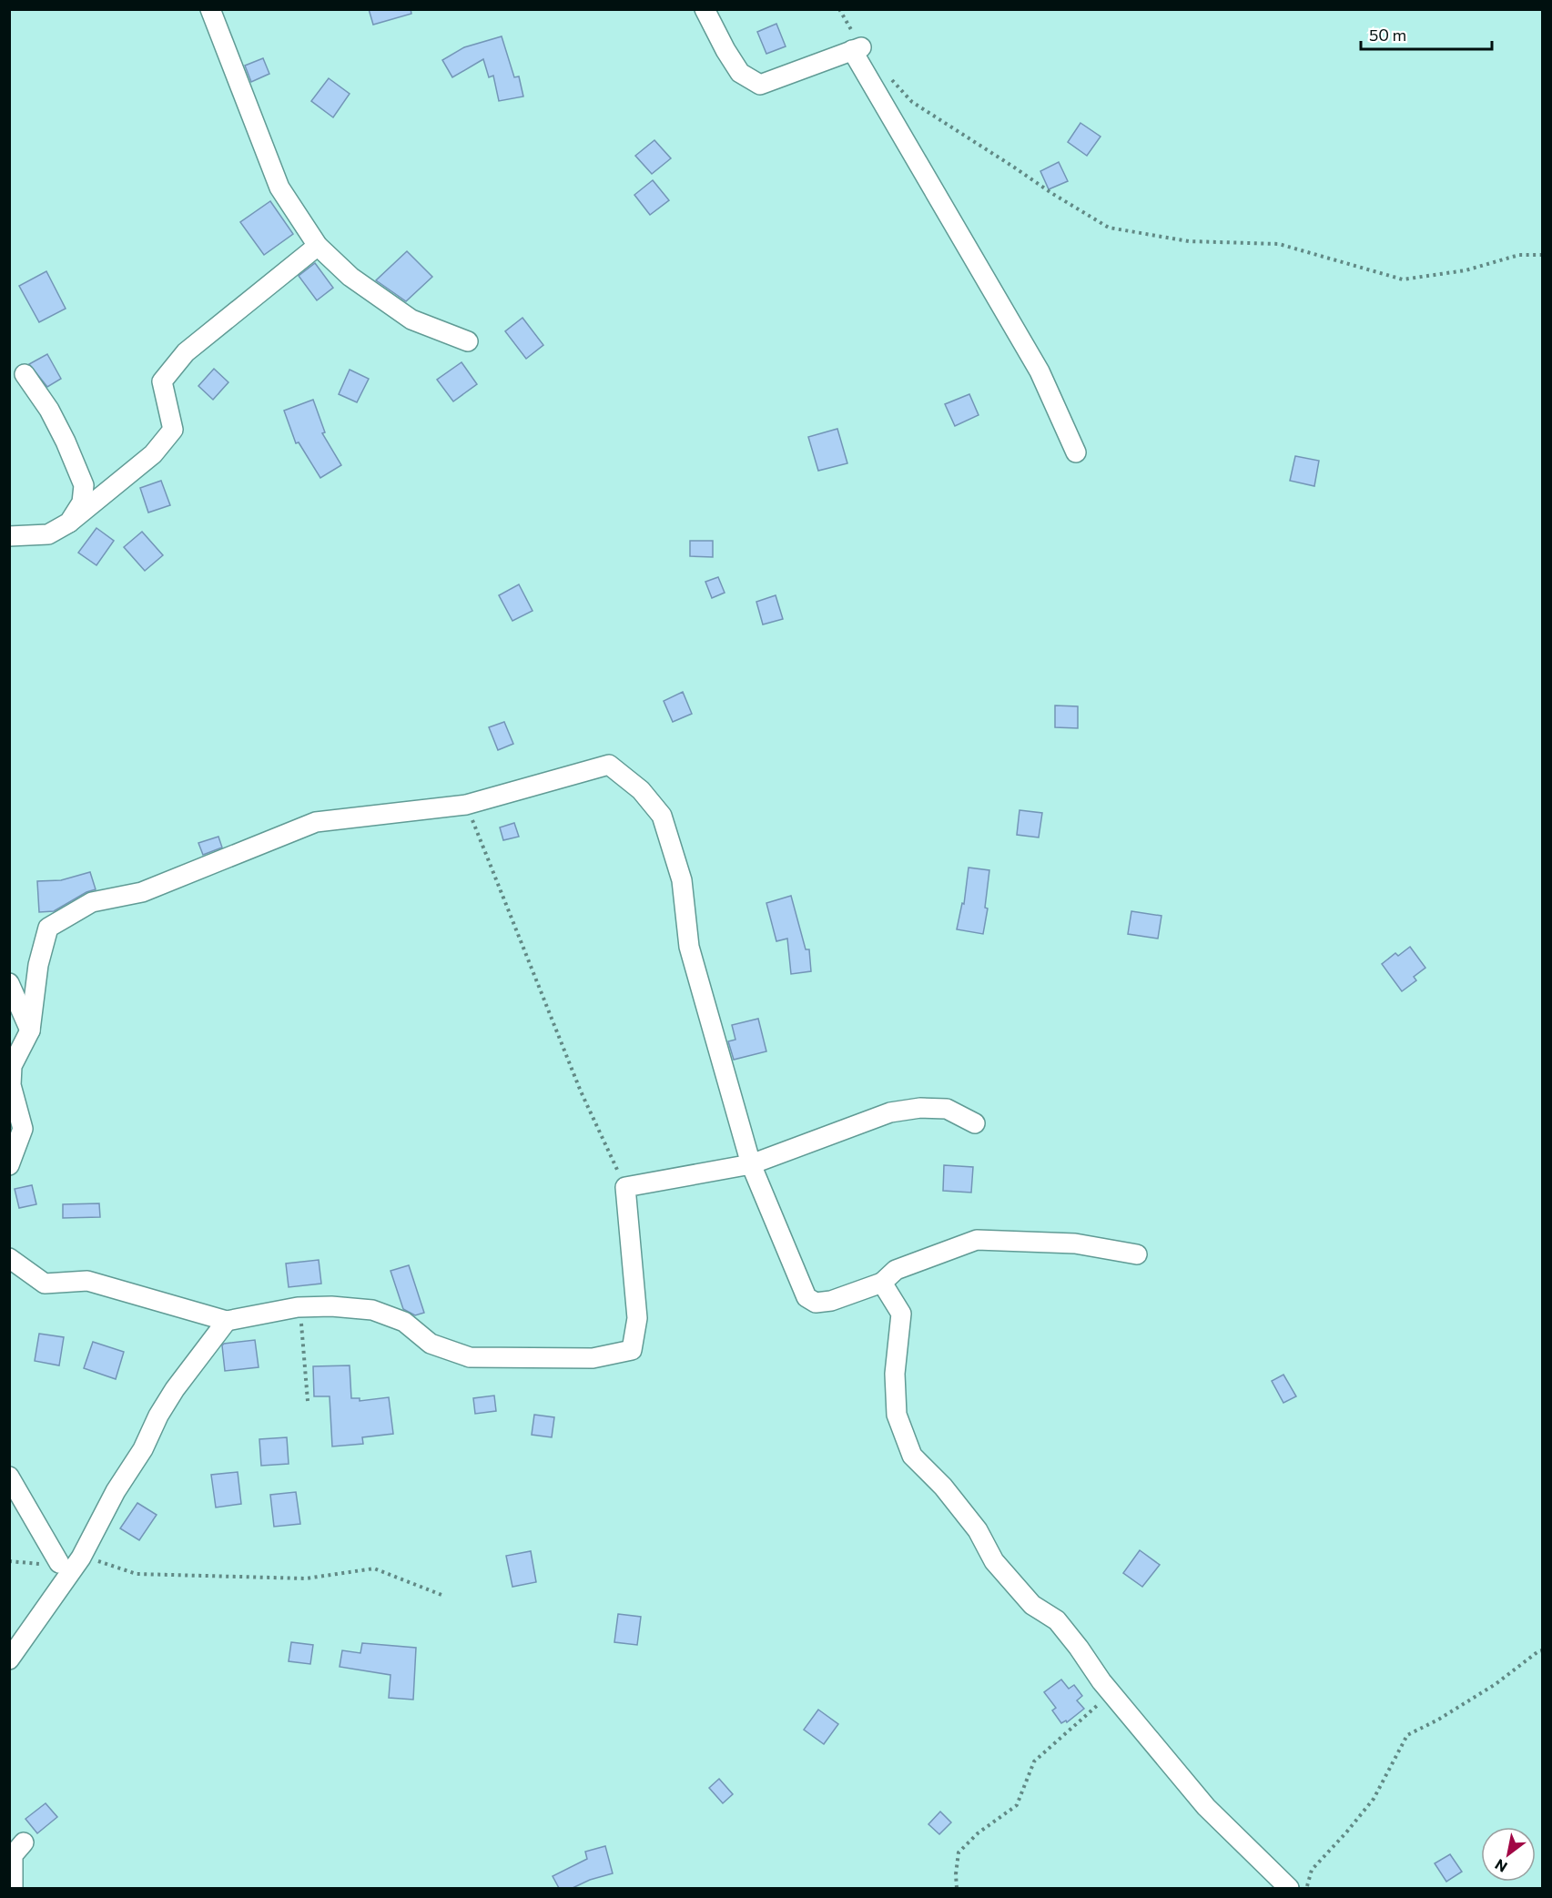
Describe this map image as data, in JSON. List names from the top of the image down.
{
  "scale_bar": "50 m",
  "north": "bottom left"
}
